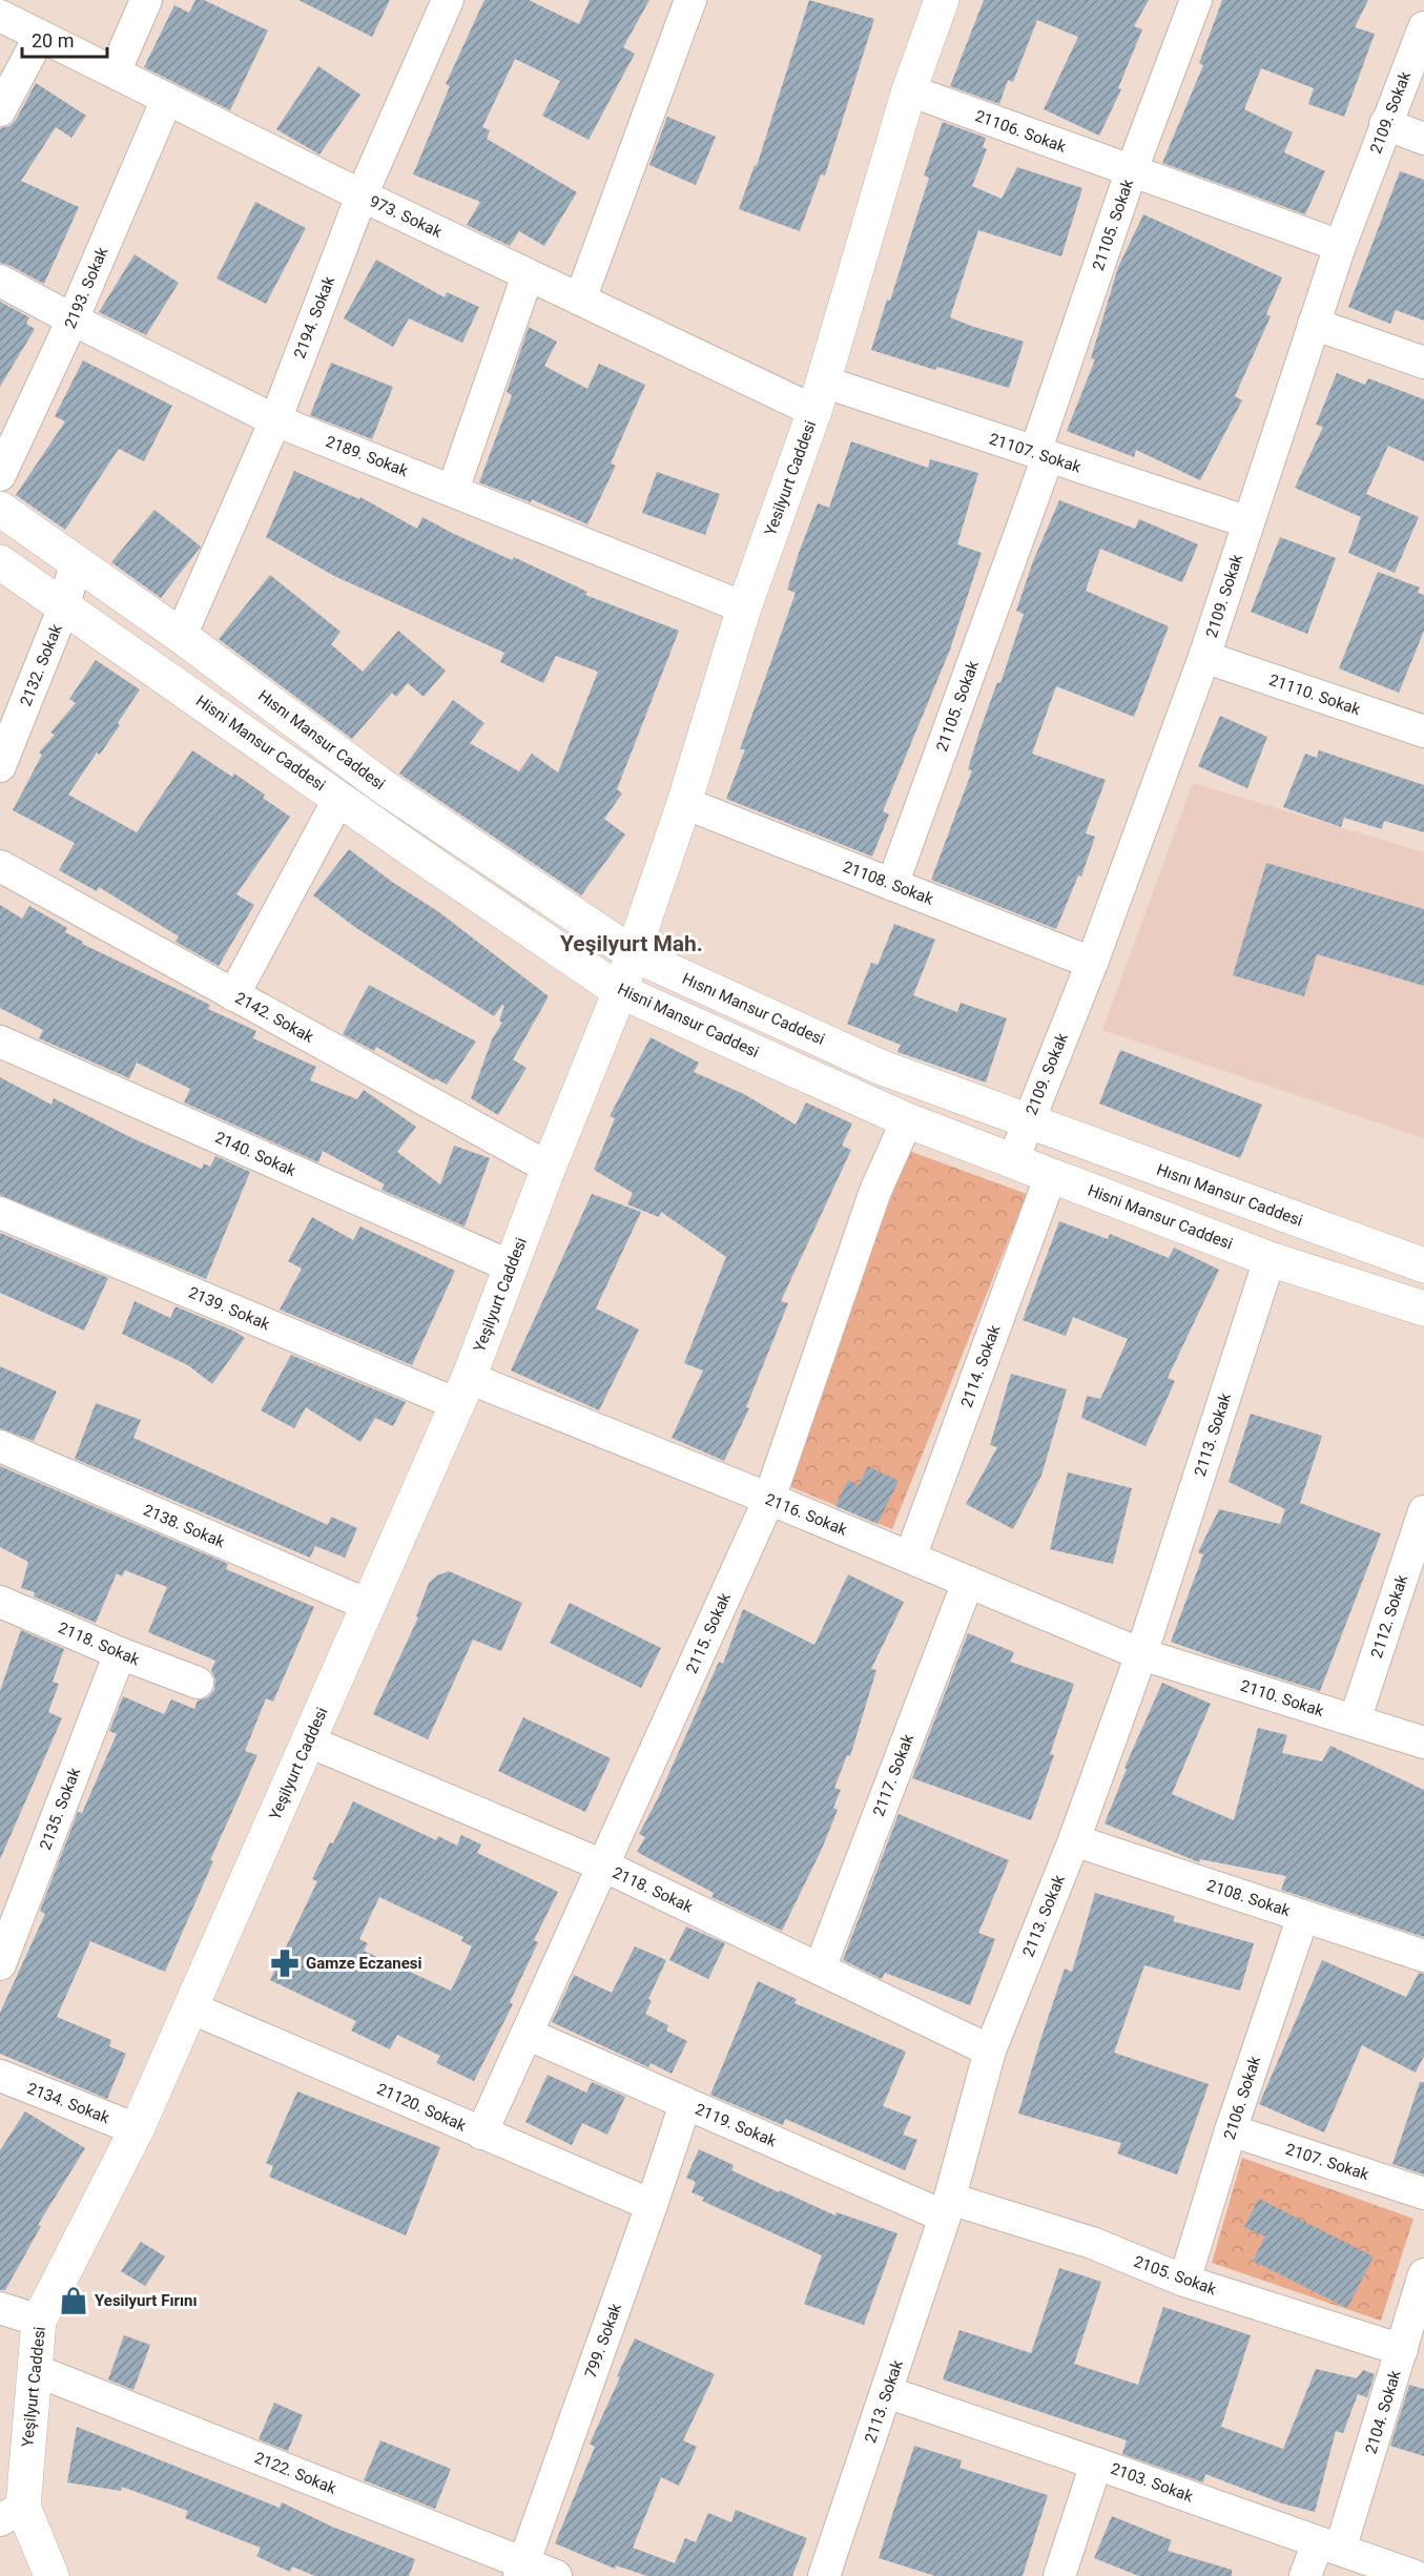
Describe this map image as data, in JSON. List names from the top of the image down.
{
  "streets": {
    "main road": [
      "Yesilyurt Caddesi",
      "Hısnı Mansur Caddesi",
      "Hisni Mansur Caddesi",
      "Yeşilyurt Caddesi"
    ],
    "street": [
      "2109. Sokak",
      "21106. Sokak",
      "973. Sokak",
      "21105. Sokak",
      "2193. Sokak",
      "2194. Sokak",
      "21107. Sokak",
      "2189. Sokak",
      "2132. Sokak",
      "21110. Sokak",
      "21108. Sokak",
      "2142. Sokak",
      "2140. Sokak",
      "2139. Sokak",
      "2114. Sokak",
      "2113. Sokak",
      "2116. Sokak",
      "2138. Sokak",
      "2112. Sokak",
      "2115. Sokak",
      "2118. Sokak",
      "2110. Sokak",
      "2117. Sokak",
      "2135. Sokak",
      "2108. Sokak",
      "2106. Sokak",
      "2134. Sokak",
      "21120. Sokak",
      "2119. Sokak",
      "2107. Sokak",
      "2105. Sokak",
      "799. Sokak",
      "2104. Sokak",
      "2122. Sokak",
      "2103. Sokak"
    ]
  },
  "crossings": [
    ["2109. Sokak", "21106. Sokak"],
    ["2109. Sokak", "21107. Sokak"],
    ["2109. Sokak", "21110. Sokak"],
    ["2109. Sokak", "Hısnı Mansur Caddesi"],
    ["2109. Sokak", "Hisni Mansur Caddesi"],
    ["2109. Sokak", "21108. Sokak"],
    ["21106. Sokak", "21105. Sokak"],
    ["21106. Sokak", "Yesilyurt Caddesi"],
    ["973. Sokak", "2193. Sokak"],
    ["973. Sokak", "2194. Sokak"],
    ["973. Sokak", "21107. Sokak"],
    ["973. Sokak", "Yesilyurt Caddesi"],
    ["21105. Sokak", "21107. Sokak"],
    ["21105. Sokak", "21108. Sokak"],
    ["2193. Sokak", "2189. Sokak"],
    ["2194. Sokak", "2189. Sokak"],
    ["2194. Sokak", "Hısnı Mansur Caddesi"],
    ["21107. Sokak", "Yesilyurt Caddesi"],
    ["2189. Sokak", "Yesilyurt Caddesi"],
    ["Yesilyurt Caddesi", "Hısnı Mansur Caddesi"],
    ["Yesilyurt Caddesi", "21108. Sokak"],
    ["Yesilyurt Caddesi", "Yeşilyurt Caddesi"],
    ["2132. Sokak", "Hısnı Mansur Caddesi"],
    ["2132. Sokak", "Hisni Mansur Caddesi"],
    ["Hısnı Mansur Caddesi", "Yeşilyurt Caddesi"],
    ["Hisni Mansur Caddesi", "Yeşilyurt Caddesi"],
    ["Hisni Mansur Caddesi", "2114. Sokak"],
    ["Hisni Mansur Caddesi", "2113. Sokak"],
    ["Hisni Mansur Caddesi", "2115. Sokak"],
    ["2142. Sokak", "Yeşilyurt Caddesi"],
    ["2140. Sokak", "Yeşilyurt Caddesi"],
    ["Yeşilyurt Caddesi", "2139. Sokak"],
    ["Yeşilyurt Caddesi", "2116. Sokak"],
    ["Yeşilyurt Caddesi", "2138. Sokak"],
    ["Yeşilyurt Caddesi", "2118. Sokak"],
    ["Yeşilyurt Caddesi", "2134. Sokak"],
    ["Yeşilyurt Caddesi", "21120. Sokak"],
    ["Yeşilyurt Caddesi", "2122. Sokak"],
    ["2139. Sokak", "2116. Sokak"],
    ["2114. Sokak", "2116. Sokak"],
    ["2113. Sokak", "2116. Sokak"],
    ["2113. Sokak", "2118. Sokak"],
    ["2113. Sokak", "2110. Sokak"],
    ["2113. Sokak", "2108. Sokak"],
    ["2113. Sokak", "2119. Sokak"],
    ["2113. Sokak", "2105. Sokak"],
    ["2113. Sokak", "2103. Sokak"],
    ["2116. Sokak", "2115. Sokak"],
    ["2116. Sokak", "2110. Sokak"],
    ["2116. Sokak", "2117. Sokak"],
    ["2112. Sokak", "2110. Sokak"],
    ["2115. Sokak", "2118. Sokak"],
    ["2115. Sokak", "21120. Sokak"],
    ["2115. Sokak", "2119. Sokak"],
    ["2118. Sokak", "2117. Sokak"],
    ["2118. Sokak", "2135. Sokak"],
    ["2108. Sokak", "2106. Sokak"],
    ["2106. Sokak", "2107. Sokak"],
    ["2106. Sokak", "2105. Sokak"],
    ["21120. Sokak", "799. Sokak"],
    ["2119. Sokak", "2105. Sokak"],
    ["2119. Sokak", "799. Sokak"],
    ["2105. Sokak", "2104. Sokak"],
    ["799. Sokak", "2122. Sokak"],
    ["2104. Sokak", "2103. Sokak"]
  ],
  "districts": ["Yeşilyurt Mah."],
  "places": {
    "pharmacy": ["Gamze Eczanesi"],
    "shop": ["Yesilyurt Fırını"]
  },
  "scale_bar": "20 m"
}
